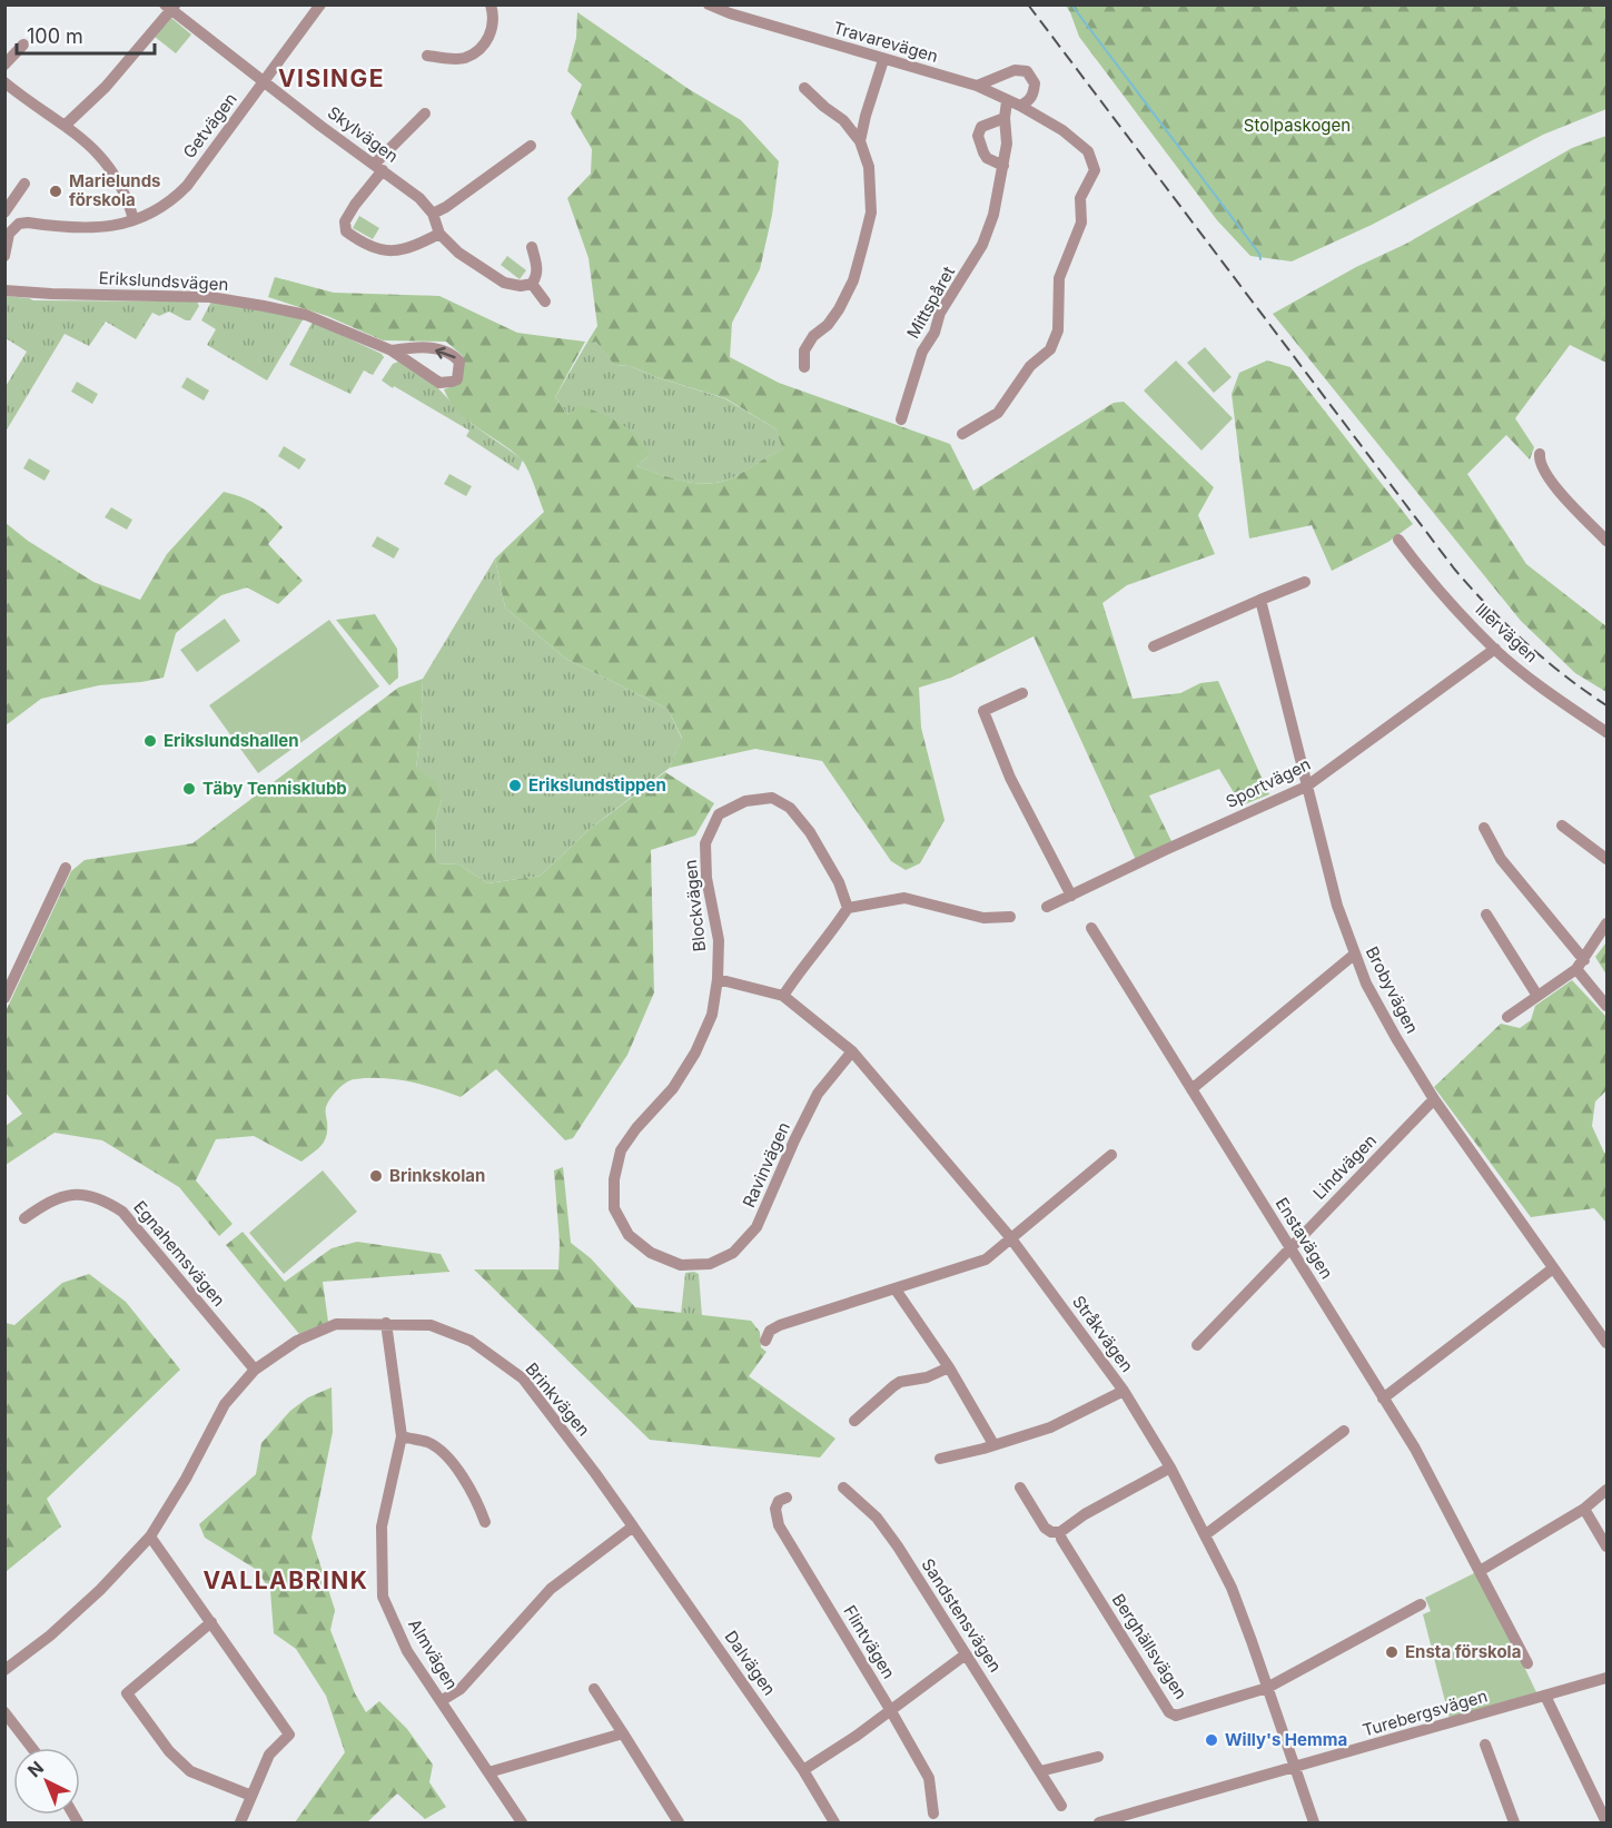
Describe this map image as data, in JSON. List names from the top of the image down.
{
  "streets": {
    "street": [
      "Travarevägen",
      "Getvägen",
      "Skylvägen",
      "Erikslundsvägen",
      "Mittspåret",
      "Illervägen",
      "Sportvägen",
      "Blockvägen",
      "Brobyvägen",
      "Ravinvägen",
      "Lindvägen",
      "Enstavägen",
      "Egnahemsvägen",
      "Stråkvägen",
      "Brinkvägen",
      "Sandstensvägen",
      "Flintvägen",
      "Berghällsvägen",
      "Almvägen",
      "Dalvägen",
      "Turebergsvägen"
    ]
  },
  "crossings": [
    ["Travarevägen", "Mittspåret"],
    ["Getvägen", "Skylvägen"],
    ["Illervägen", "Sportvägen"],
    ["Sportvägen", "Brobyvägen"],
    ["Blockvägen", "Ravinvägen"],
    ["Blockvägen", "Stråkvägen"],
    ["Brobyvägen", "Lindvägen"],
    ["Ravinvägen", "Stråkvägen"],
    ["Lindvägen", "Enstavägen"],
    ["Egnahemsvägen", "Brinkvägen"],
    ["Stråkvägen", "Berghällsvägen"],
    ["Stråkvägen", "Turebergsvägen"],
    ["Brinkvägen", "Almvägen"],
    ["Brinkvägen", "Dalvägen"]
  ],
  "districts": ["VISINGE", "VALLABRINK"],
  "parks": ["Stolpaskogen"],
  "places": [
    "Marielunds förskola",
    "Erikslundshallen",
    "Erikslundstippen",
    "Täby Tennisklubb",
    "Brinkskolan",
    "Ensta förskola",
    "Willy's Hemma"
  ],
  "scale_bar": "100 m",
  "north": "top left"
}
